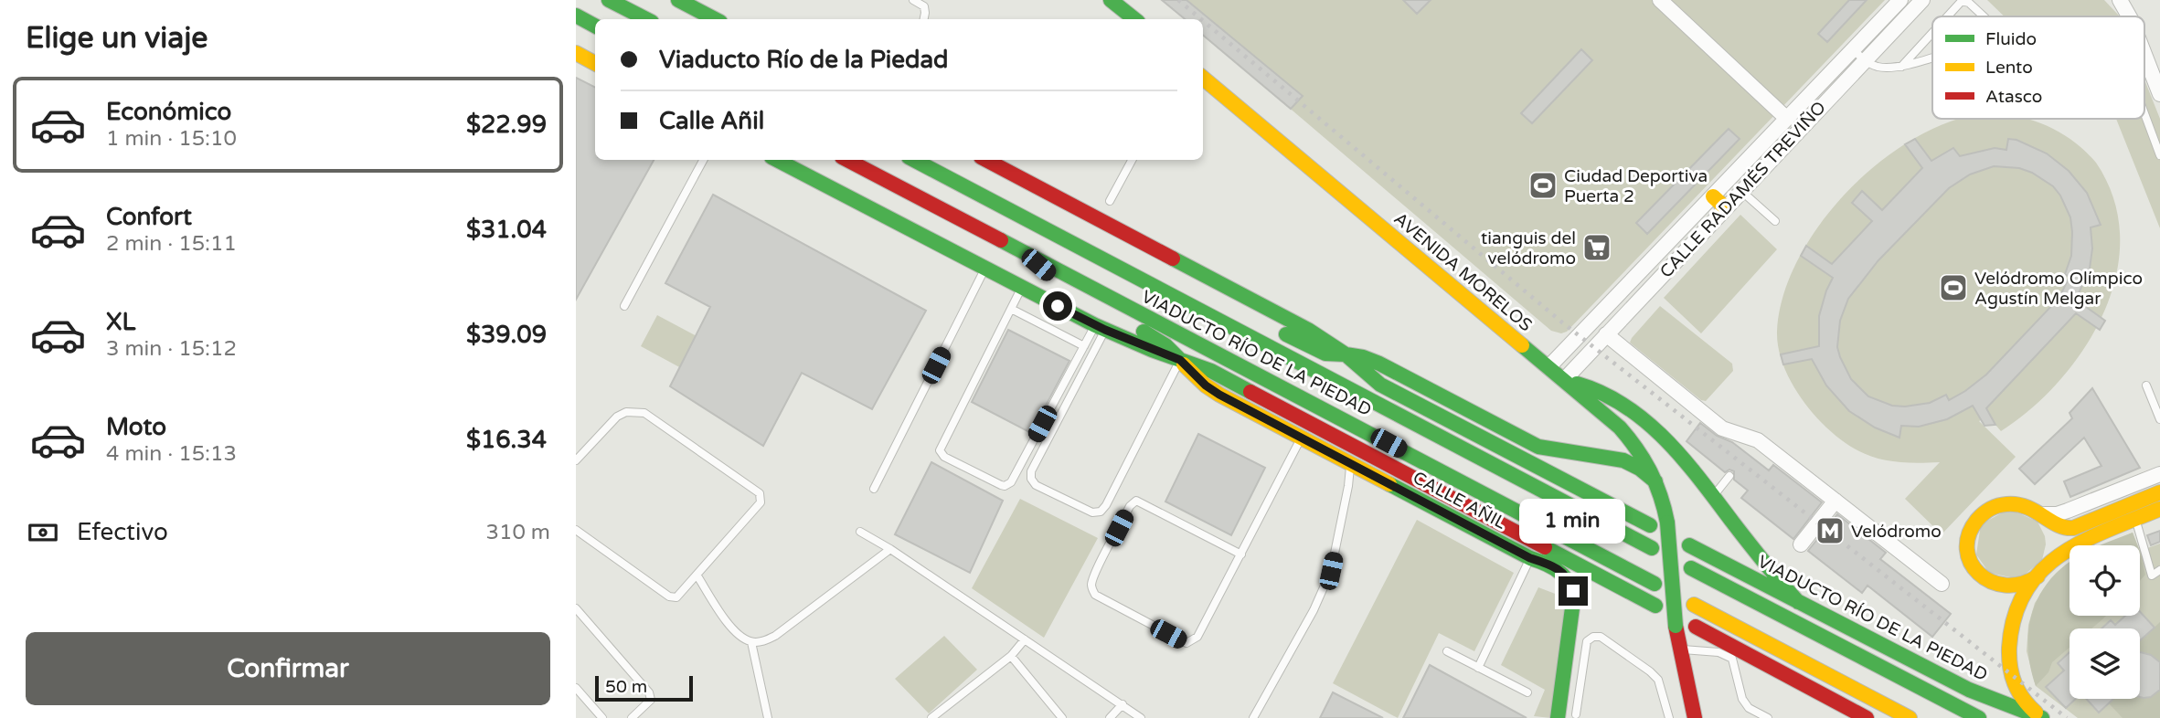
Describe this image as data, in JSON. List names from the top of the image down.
{
  "streets": {
    "main road": ["AVENIDA MORELOS", "VIADUCTO RÍO DE LA PIEDAD", "CALLE AÑIL"],
    "street": ["CALLE RADAMÉS TREVIÑO"]
  },
  "crossings": [
    ["CALLE RADAMÉS TREVIÑO", "AVENIDA MORELOS"],
    ["VIADUCTO RÍO DE LA PIEDAD", "CALLE AÑIL"]
  ],
  "places": {
    "sports": ["Ciudad Deportiva Puerta 2", "Velódromo Olímpico Agustín Melgar"],
    "supermarket": ["tianguis del velódromo"],
    "metro station": ["Velódromo"]
  },
  "legend": ["Fluido", "Lento", "Atasco"],
  "scale_bar": "50 m",
  "page": {
    "heading": "Elige un viaje",
    "banner": ["Viaducto Río de la Piedad", "Calle Añil"],
    "list": [
      {
        "name": "Económico",
        "note": "1 min · 15:10",
        "value": "$22.99"
      },
      {
        "name": "Confort",
        "note": "2 min · 15:11",
        "value": "$31.04"
      },
      {
        "name": "XL",
        "note": "3 min · 15:12",
        "value": "$39.09"
      },
      {
        "name": "Moto",
        "note": "4 min · 15:13",
        "value": "$16.34"
      }
    ],
    "pay": ["Efectivo", "310 m"],
    "bubble": "1 min",
    "buttons": "Confirmar",
    "scale": "50 m"
  }
}
